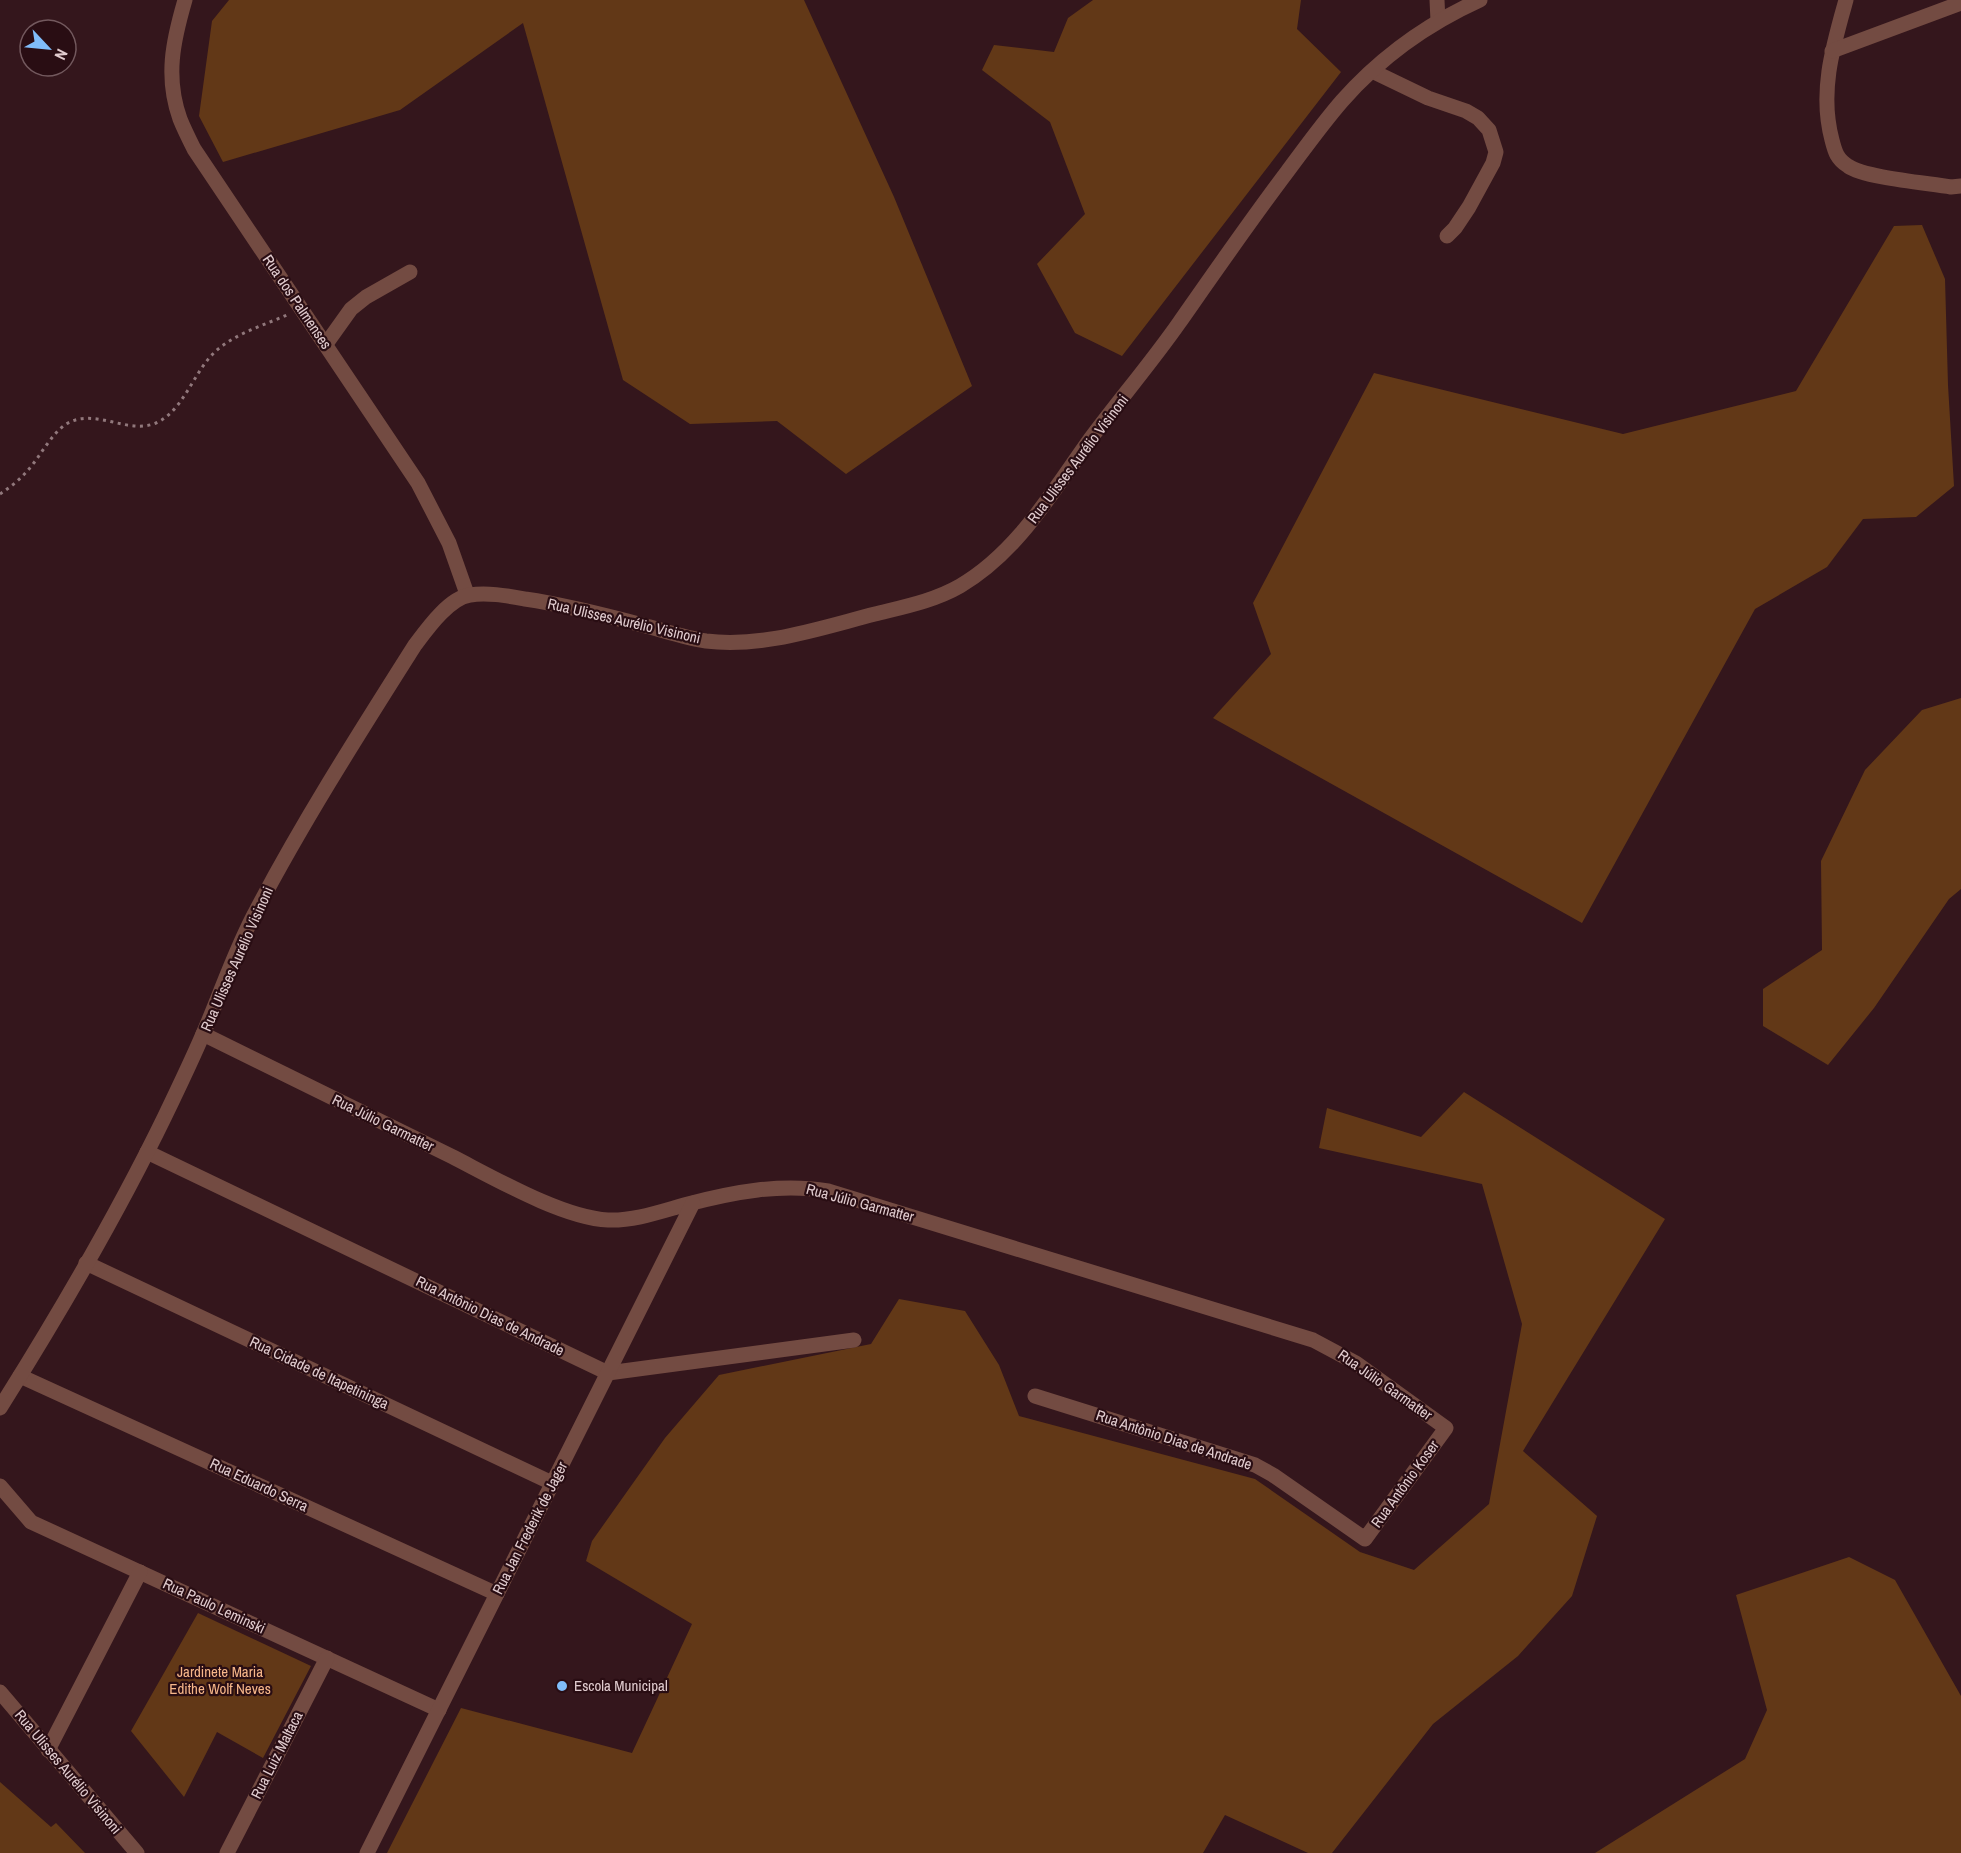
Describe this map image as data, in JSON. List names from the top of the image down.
{
  "streets": {
    "street": [
      "Rua dos Palmenses",
      "Rua Ulisses Aurélio Visinoni",
      "Rua Júlio Garmatter",
      "Rua Antônio Dias de Andrade",
      "Rua Cidade de Itapetininga",
      "Rua Antônio Koser",
      "Rua Eduardo Serra",
      "Rua Jan Frederik de Jager",
      "Rua Paulo Leminski",
      "Rua Luiz Maltaca"
    ]
  },
  "crossings": [
    ["Rua dos Palmenses", "Rua Ulisses Aurélio Visinoni"],
    ["Rua Ulisses Aurélio Visinoni", "Rua Júlio Garmatter"],
    ["Rua Ulisses Aurélio Visinoni", "Rua Antônio Dias de Andrade"],
    ["Rua Ulisses Aurélio Visinoni", "Rua Cidade de Itapetininga"],
    ["Rua Ulisses Aurélio Visinoni", "Rua Eduardo Serra"],
    ["Rua Júlio Garmatter", "Rua Antônio Koser"],
    ["Rua Júlio Garmatter", "Rua Jan Frederik de Jager"],
    ["Rua Antônio Dias de Andrade", "Rua Antônio Koser"],
    ["Rua Antônio Dias de Andrade", "Rua Jan Frederik de Jager"],
    ["Rua Cidade de Itapetininga", "Rua Jan Frederik de Jager"],
    ["Rua Eduardo Serra", "Rua Jan Frederik de Jager"],
    ["Rua Jan Frederik de Jager", "Rua Paulo Leminski"],
    ["Rua Paulo Leminski", "Rua Luiz Maltaca"]
  ],
  "parks": ["Jardinete Maria Edithe Wolf Neves"],
  "places": ["Escola Municipal"],
  "north": "bottom right"
}
